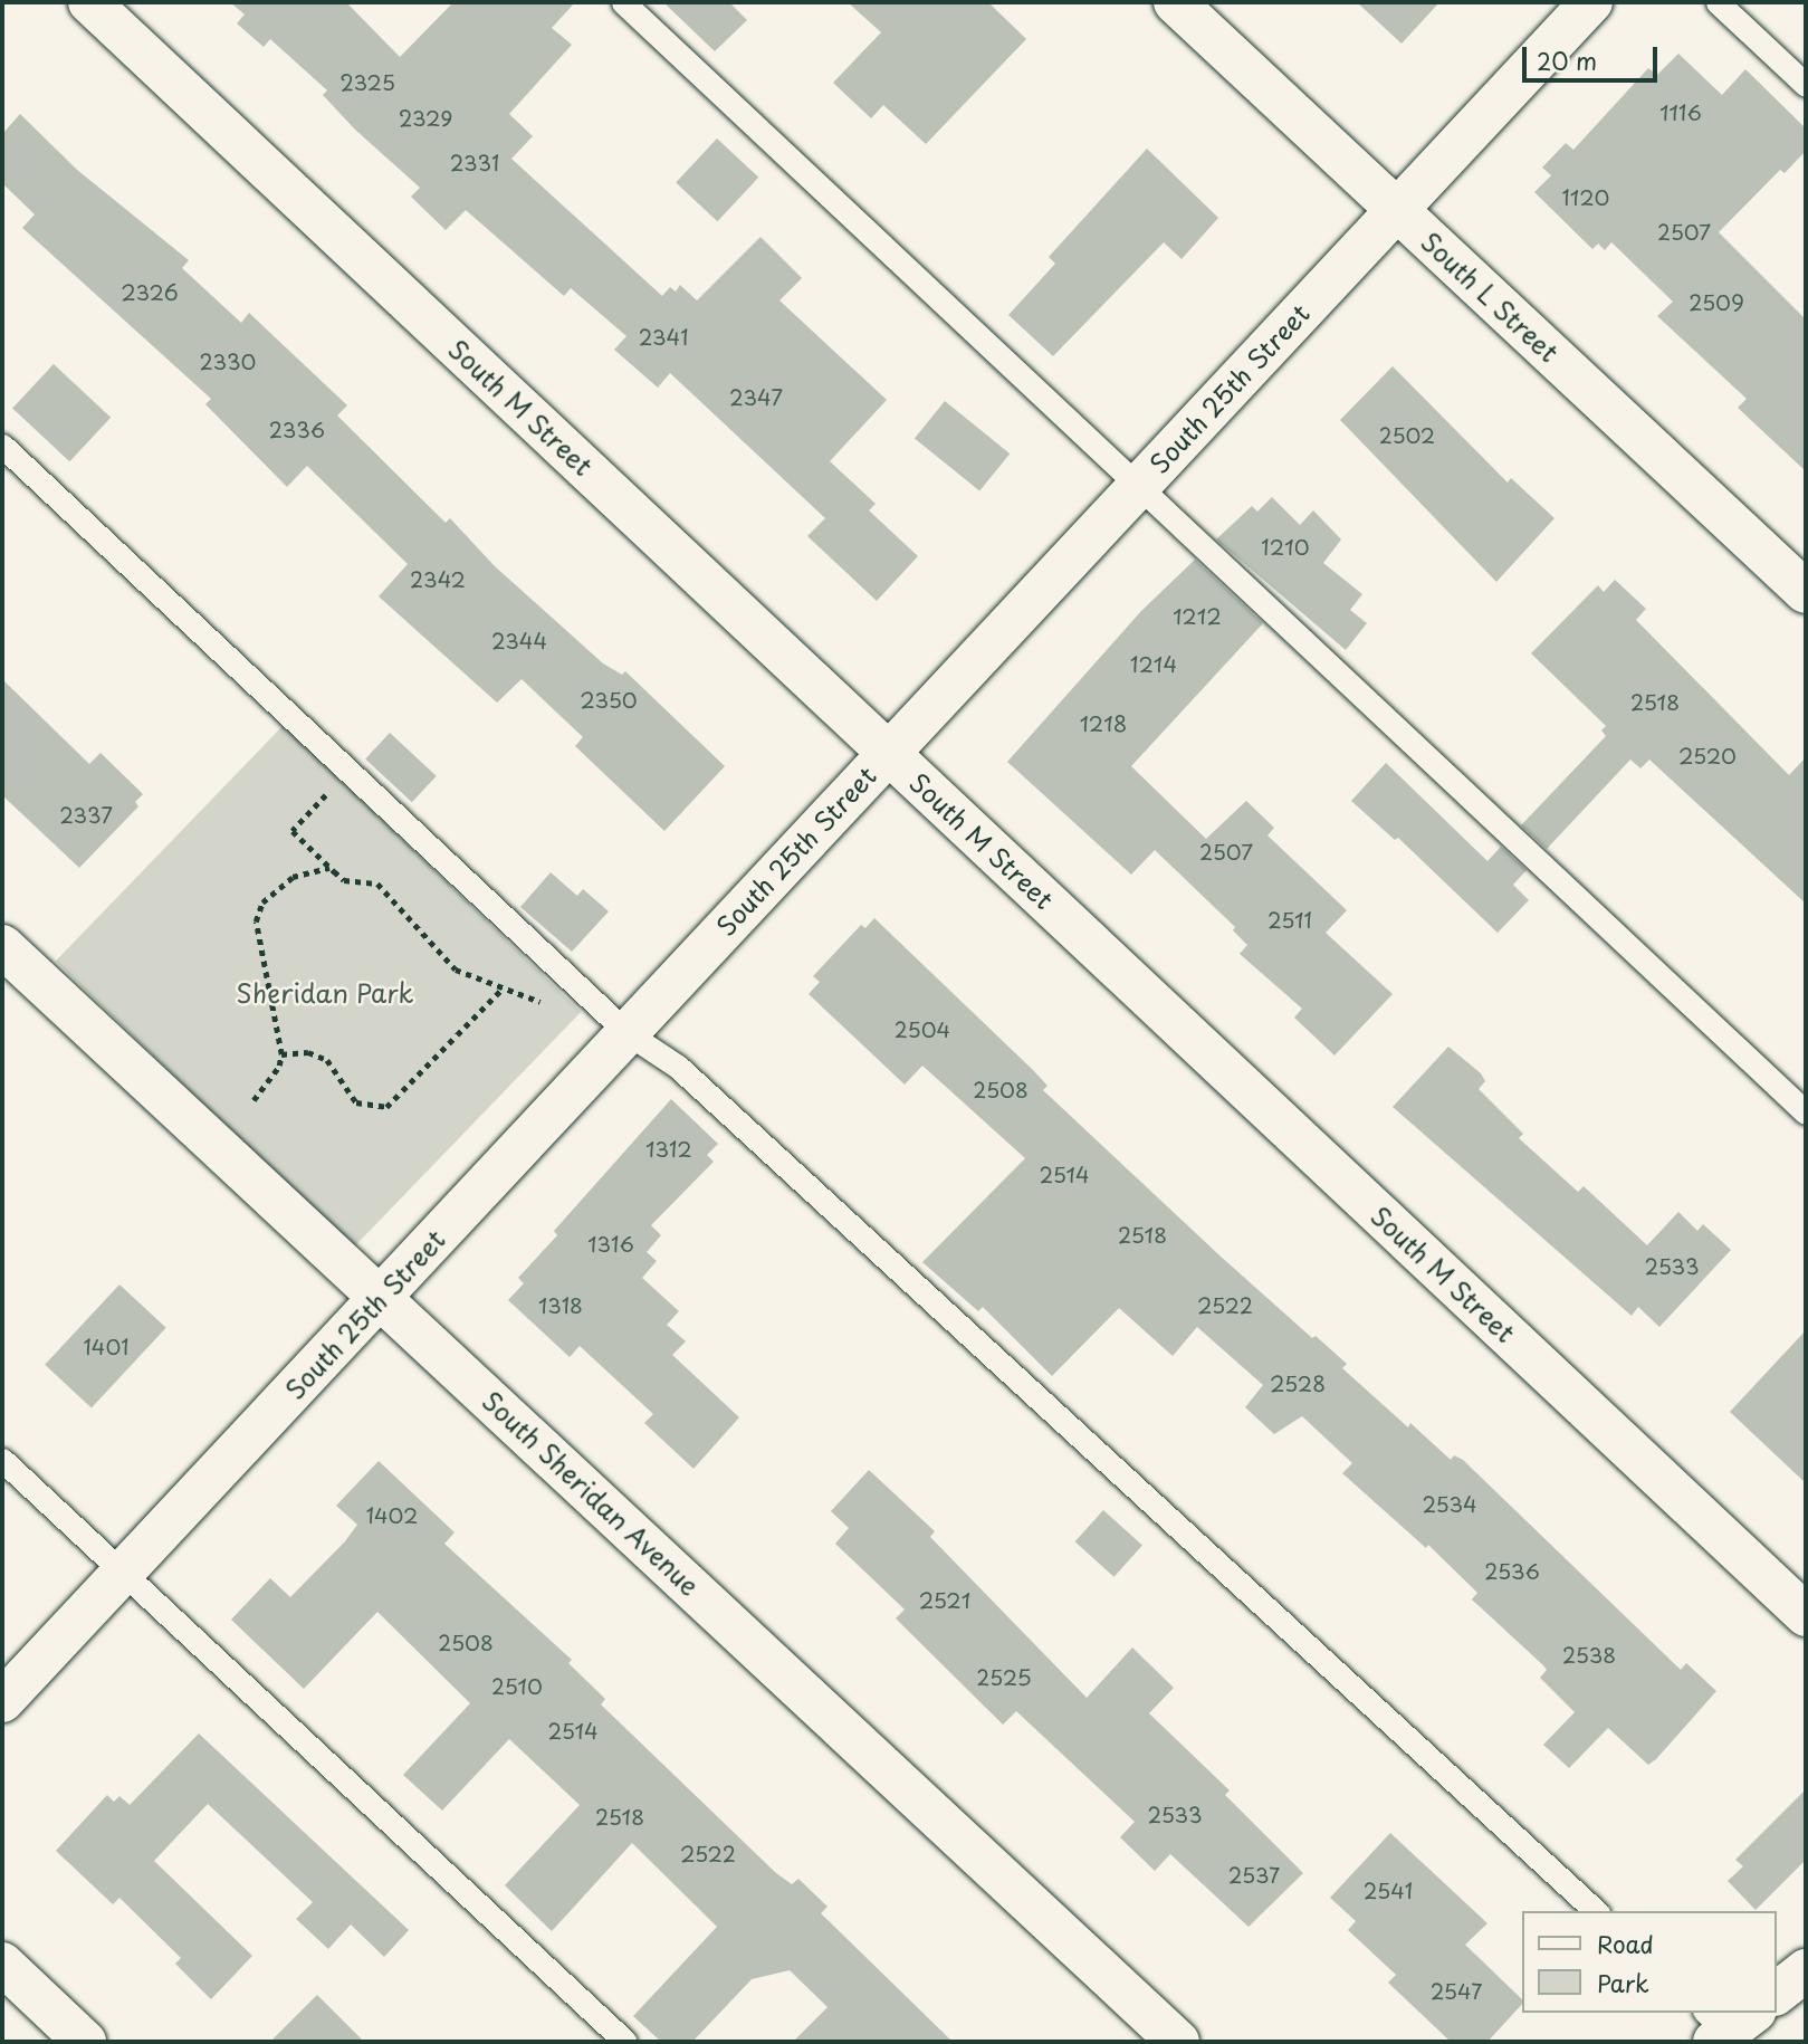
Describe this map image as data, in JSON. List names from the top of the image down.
{
  "streets": {
    "street": [
      "South L Street",
      "South 25th Street",
      "South M Street",
      "South Sheridan Avenue"
    ]
  },
  "crossings": [
    ["South L Street", "South 25th Street"],
    ["South 25th Street", "South M Street"],
    ["South 25th Street", "South Sheridan Avenue"]
  ],
  "parks": ["Sheridan Park"],
  "house_numbers": [
    "2325",
    "1116",
    "2329",
    "2331",
    "1120",
    "2507",
    "2326",
    "2509",
    "2341",
    "2330",
    "2347",
    "2336",
    "2502",
    "1210",
    "2342",
    "1212",
    "2344",
    "1214",
    "2350",
    "2518",
    "1218",
    "2520",
    "2337",
    "2507",
    "2511",
    "2504",
    "2508",
    "1312",
    "2514",
    "2518",
    "1316",
    "2533",
    "1318",
    "2522",
    "1401",
    "2528",
    "2534",
    "1402",
    "2536",
    "2521",
    "2508",
    "2538",
    "2525",
    "2510",
    "2514",
    "2533",
    "2518",
    "2522",
    "2537",
    "2541",
    "2547"
  ],
  "legend": ["Road", "Park"],
  "scale_bar": "20 m"
}
